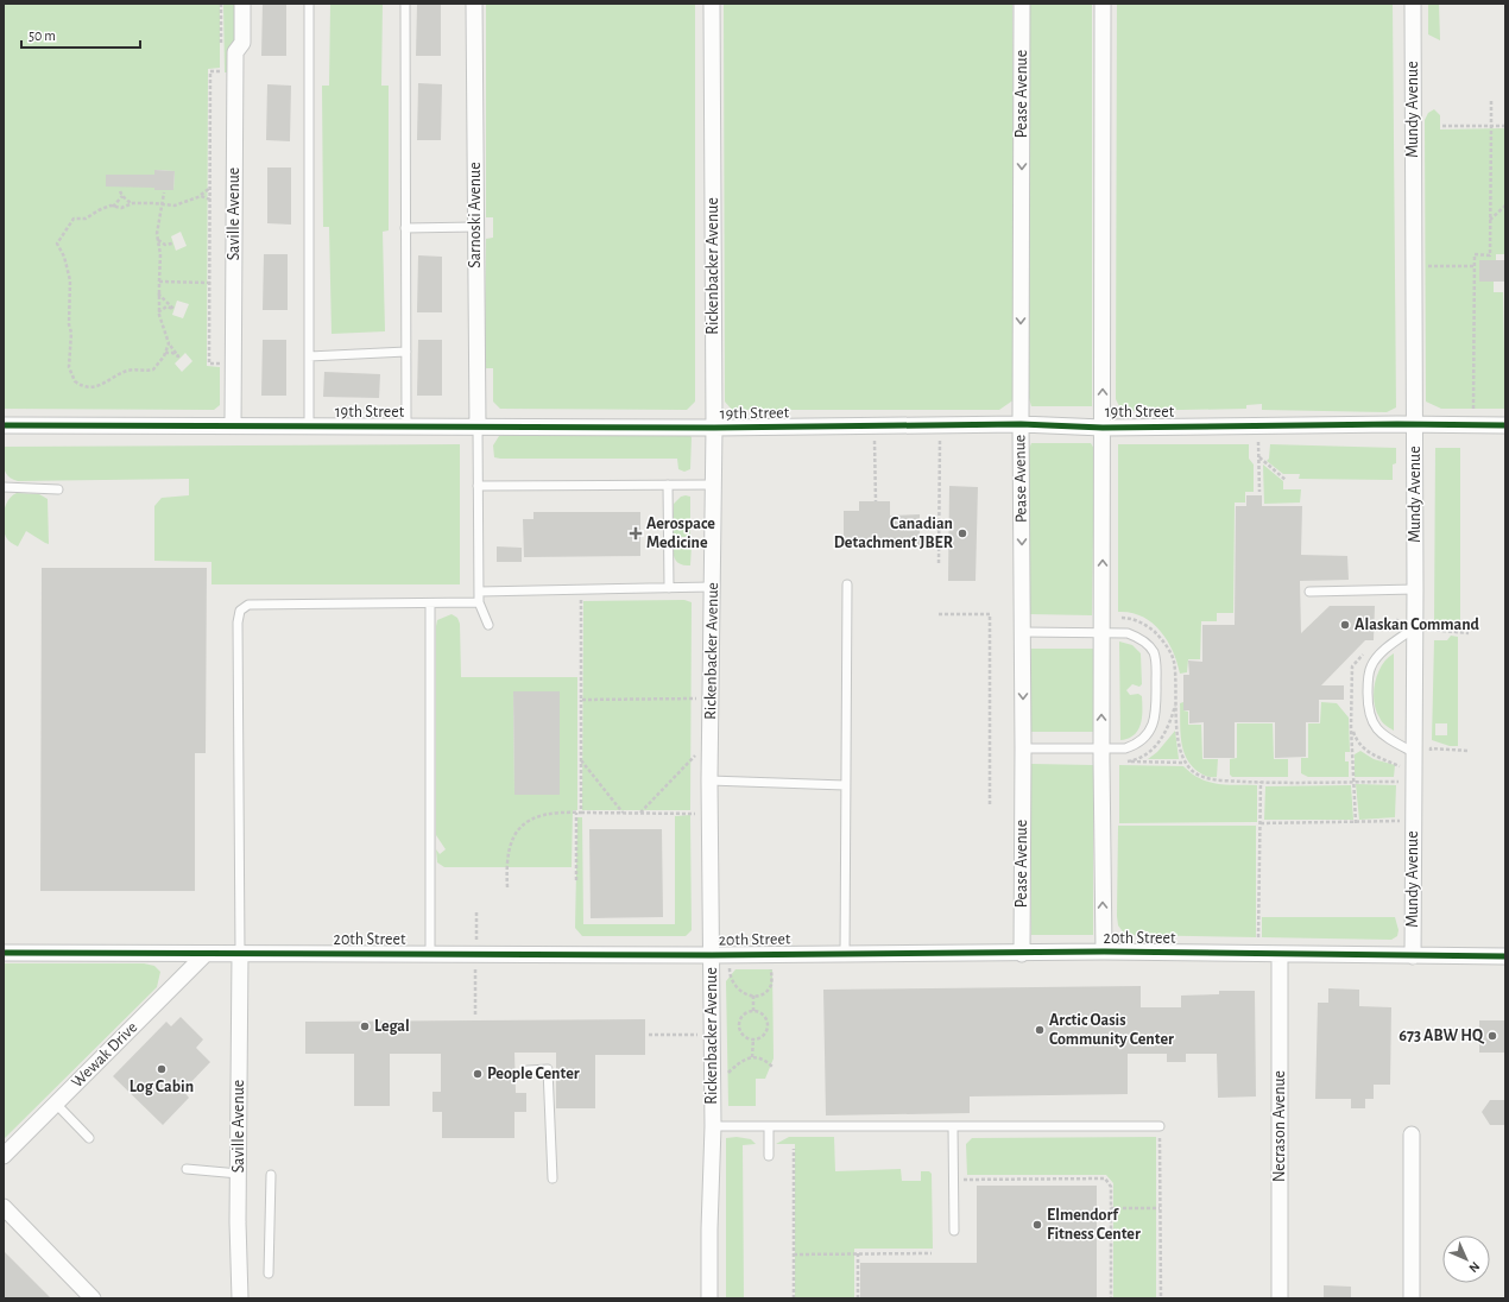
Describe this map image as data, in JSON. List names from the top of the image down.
{
  "streets": {
    "street": [
      "Pease Avenue",
      "Mundy Avenue",
      "Saville Avenue",
      "Sarnoski Avenue",
      "Rickenbacker Avenue",
      "19th Street",
      "20th Street",
      "Wewak Drive",
      "Necrason Avenue"
    ]
  },
  "crossings": [
    ["Pease Avenue", "19th Street"],
    ["Pease Avenue", "20th Street"],
    ["Mundy Avenue", "19th Street"],
    ["Mundy Avenue", "20th Street"],
    ["Saville Avenue", "19th Street"],
    ["Saville Avenue", "20th Street"],
    ["Sarnoski Avenue", "19th Street"],
    ["Rickenbacker Avenue", "19th Street"],
    ["Rickenbacker Avenue", "20th Street"],
    ["20th Street", "Wewak Drive"],
    ["20th Street", "Necrason Avenue"]
  ],
  "places": {
    "health": ["Aerospace Medicine"],
    "other": [
      "Canadian Detachment JBER",
      "Alaskan Command",
      "Legal",
      "Arctic Oasis Community Center",
      "673 ABW HQ",
      "Log Cabin",
      "People Center",
      "Elmendorf Fitness Center"
    ]
  },
  "scale_bar": "50 m",
  "north": "bottom right"
}
